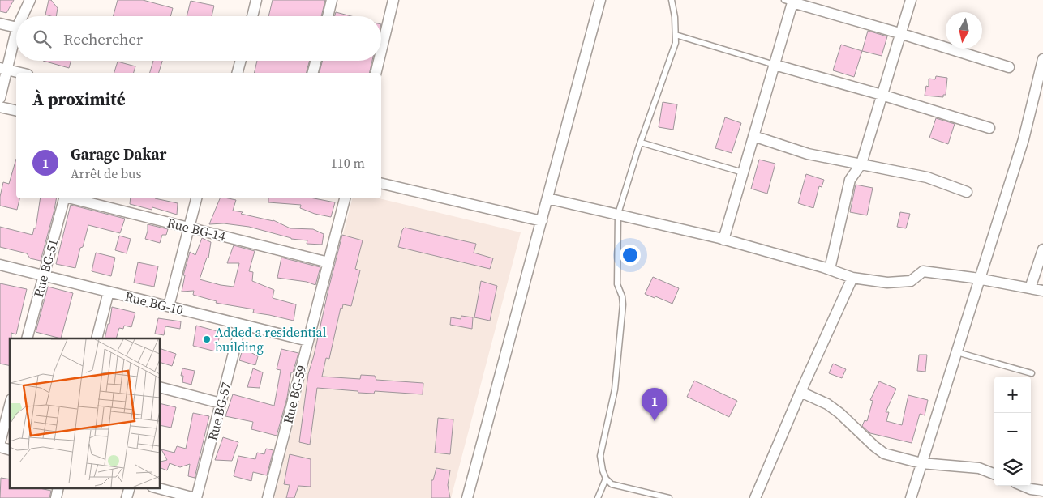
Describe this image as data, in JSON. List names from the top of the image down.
{
  "streets": {
    "street": [
      "Rue BG-14",
      "Rue BG-51",
      "Rue BG-10",
      "Rue BG-59",
      "Rue BG-57"
    ]
  },
  "crossings": [
    ["Rue BG-14", "Rue BG-59"],
    ["Rue BG-51", "Rue BG-10"],
    ["Rue BG-10", "Rue BG-59"],
    ["Rue BG-10", "Rue BG-57"]
  ],
  "places": ["Added a residential building"],
  "north": "bottom",
  "page": {
    "search": "Rechercher",
    "heading": "À proximité",
    "list": [
      {
        "mark": "1",
        "name": "Garage Dakar",
        "note": "Arrêt de bus",
        "value": "110 m"
      }
    ],
    "map_buttons": ["+", "−"],
    "pins": "1"
  }
}
